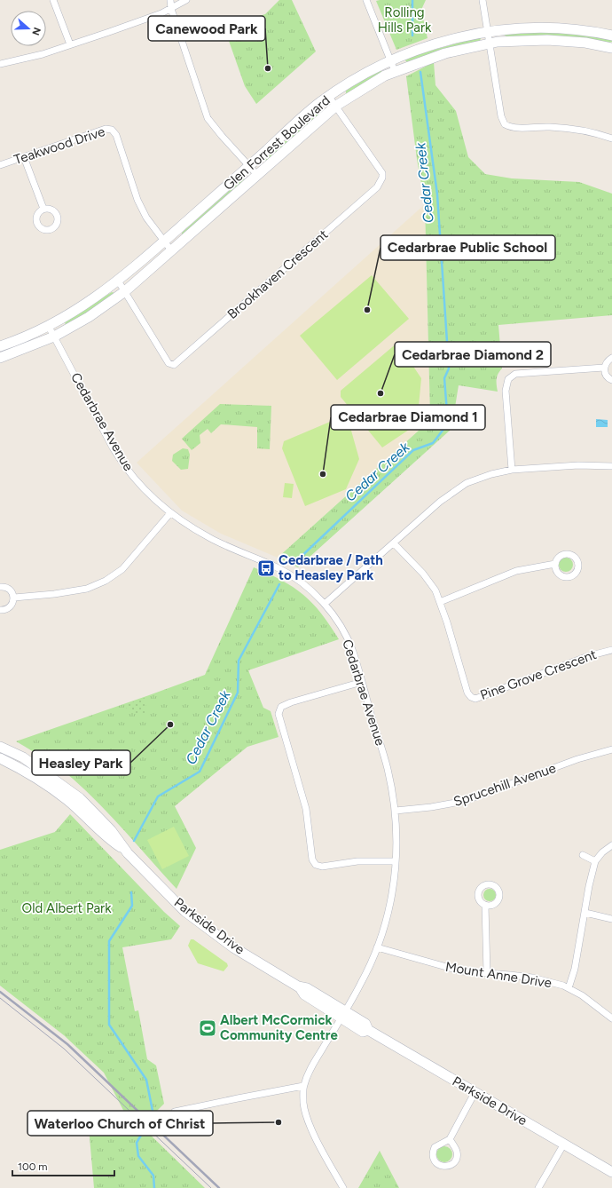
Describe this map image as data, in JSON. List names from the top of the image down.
{
  "streets": {
    "street": [
      "Glen Forrest Boulevard",
      "Teakwood Drive",
      "Brookhaven Crescent",
      "Cedarbrae Avenue",
      "Pine Grove Crescent",
      "Sprucehill Avenue",
      "Parkside Drive",
      "Mount Anne Drive"
    ]
  },
  "crossings": [
    ["Glen Forrest Boulevard", "Teakwood Drive"],
    ["Glen Forrest Boulevard", "Brookhaven Crescent"],
    ["Glen Forrest Boulevard", "Cedarbrae Avenue"],
    ["Cedarbrae Avenue", "Sprucehill Avenue"],
    ["Cedarbrae Avenue", "Parkside Drive"],
    ["Cedarbrae Avenue", "Mount Anne Drive"]
  ],
  "water": ["Cedar Creek"],
  "parks": ["Rolling Hills Park", "Old Albert Park"],
  "places": {
    "other": [
      "Canewood Park",
      "Cedarbrae Public School",
      "Cedarbrae Diamond 2",
      "Cedarbrae Diamond 1",
      "Heasley Park",
      "Waterloo Church of Christ"
    ],
    "bus stop": ["Cedarbrae / Path to Heasley Park"],
    "sports": ["Albert McCormick Community Centre"]
  },
  "scale_bar": "100 m",
  "north": "right"
}
